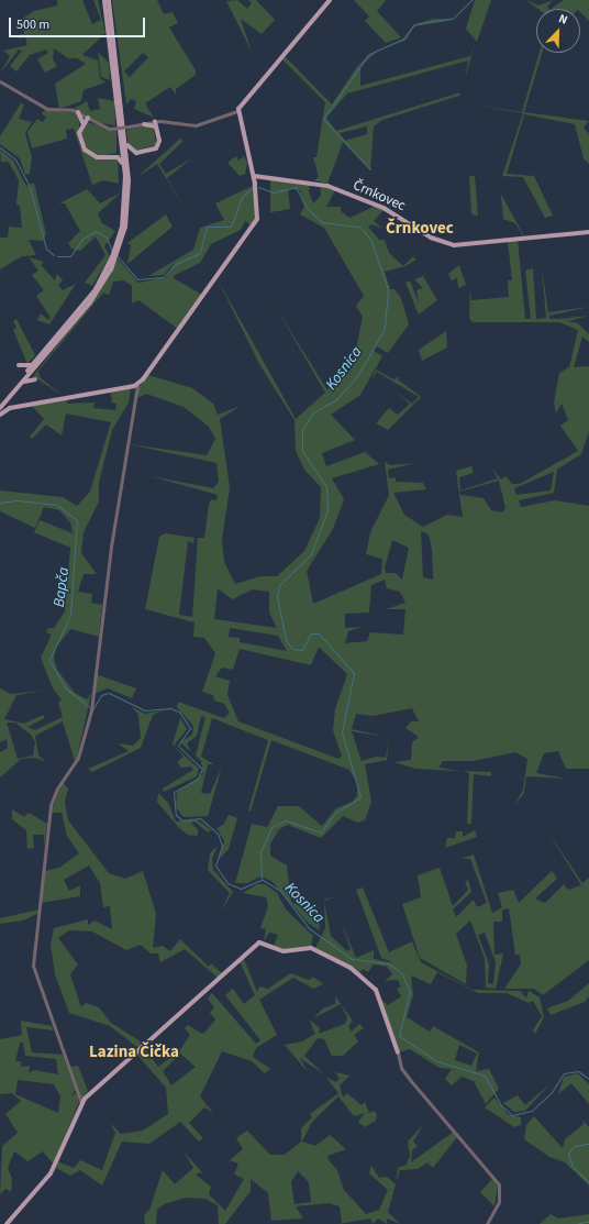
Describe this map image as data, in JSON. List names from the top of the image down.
{
  "streets": {
    "main road": ["Črnkovec"]
  },
  "districts": ["Črnkovec", "Lazina Čička"],
  "water": ["Kosnica", "Bapča"],
  "scale_bar": "500 m",
  "north": "top right"
}
